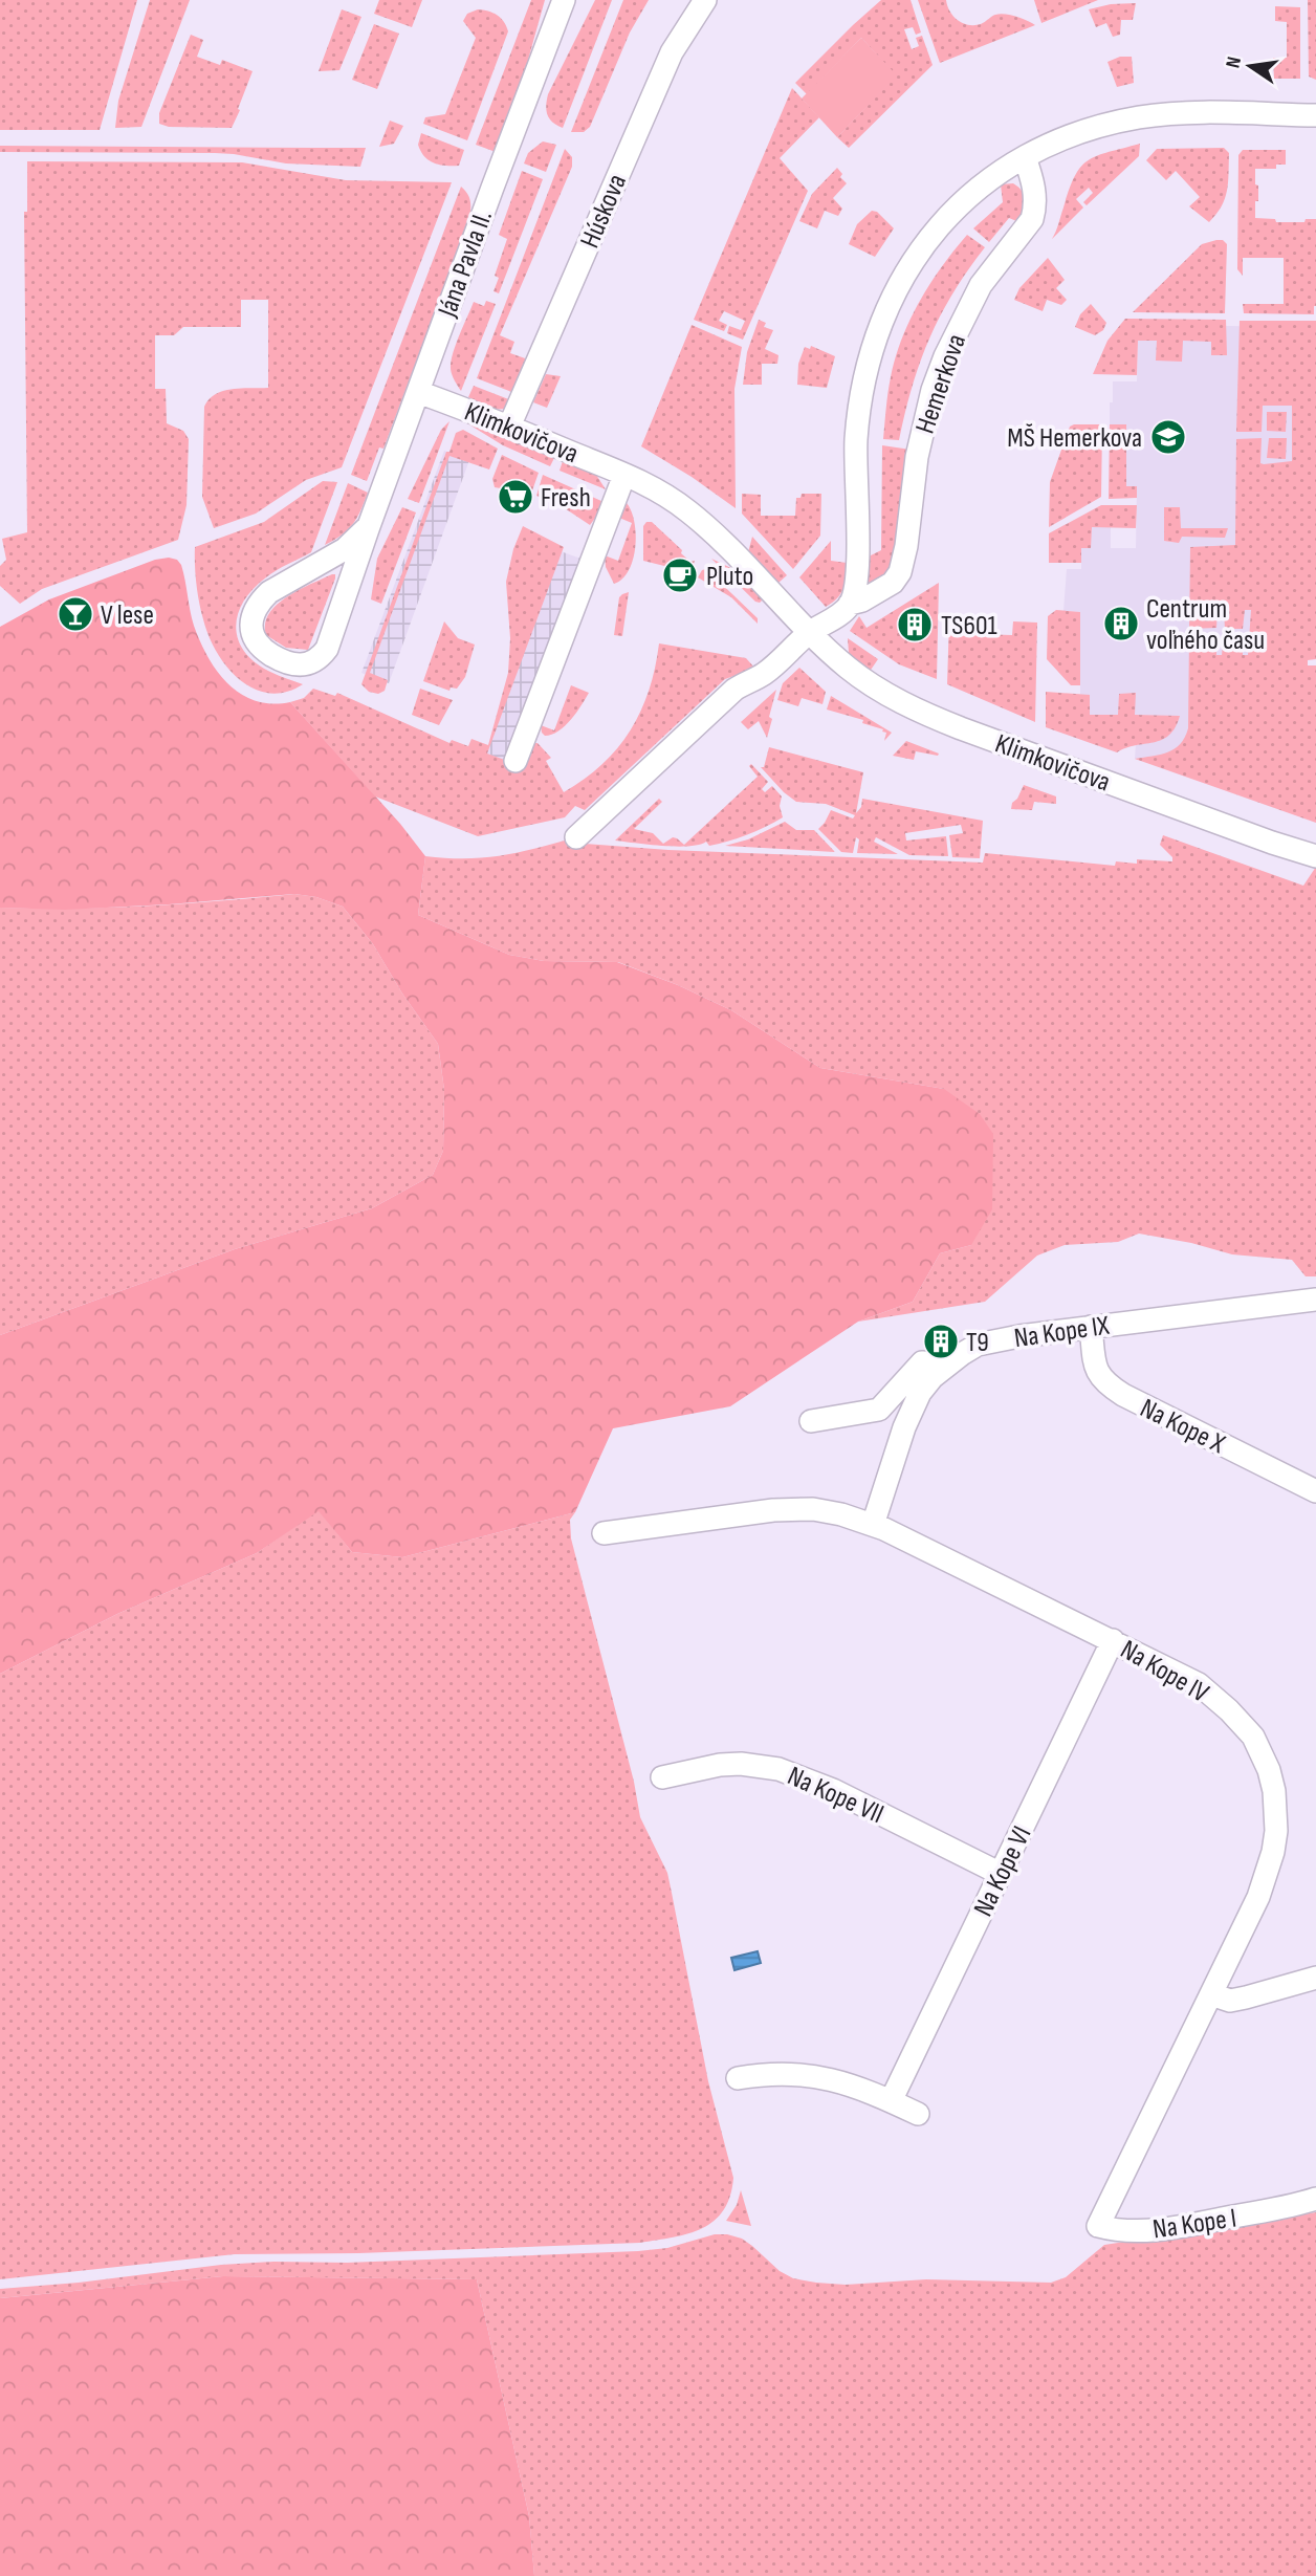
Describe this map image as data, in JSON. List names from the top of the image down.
{
  "streets": {
    "street": [
      "Húskova",
      "Jána Pavla II.",
      "Hemerkova",
      "Klimkovičova",
      "Na Kope IX",
      "Na Kope X",
      "Na Kope IV",
      "Na Kope VII",
      "Na Kope VI",
      "Na Kope I"
    ]
  },
  "crossings": [
    ["Húskova", "Klimkovičova"],
    ["Jána Pavla II.", "Klimkovičova"],
    ["Hemerkova", "Klimkovičova"],
    ["Na Kope IX", "Na Kope X"],
    ["Na Kope IX", "Na Kope IV"],
    ["Na Kope IV", "Na Kope VI"],
    ["Na Kope IV", "Na Kope I"],
    ["Na Kope VII", "Na Kope VI"]
  ],
  "places": {
    "school or university": ["MŠ Hemerkova"],
    "supermarket": ["Fresh"],
    "cafe": ["Pluto"],
    "bar": ["V lese"],
    "building": ["Centrum voľného času", "TS601", "T9"]
  },
  "north": "left"
}
